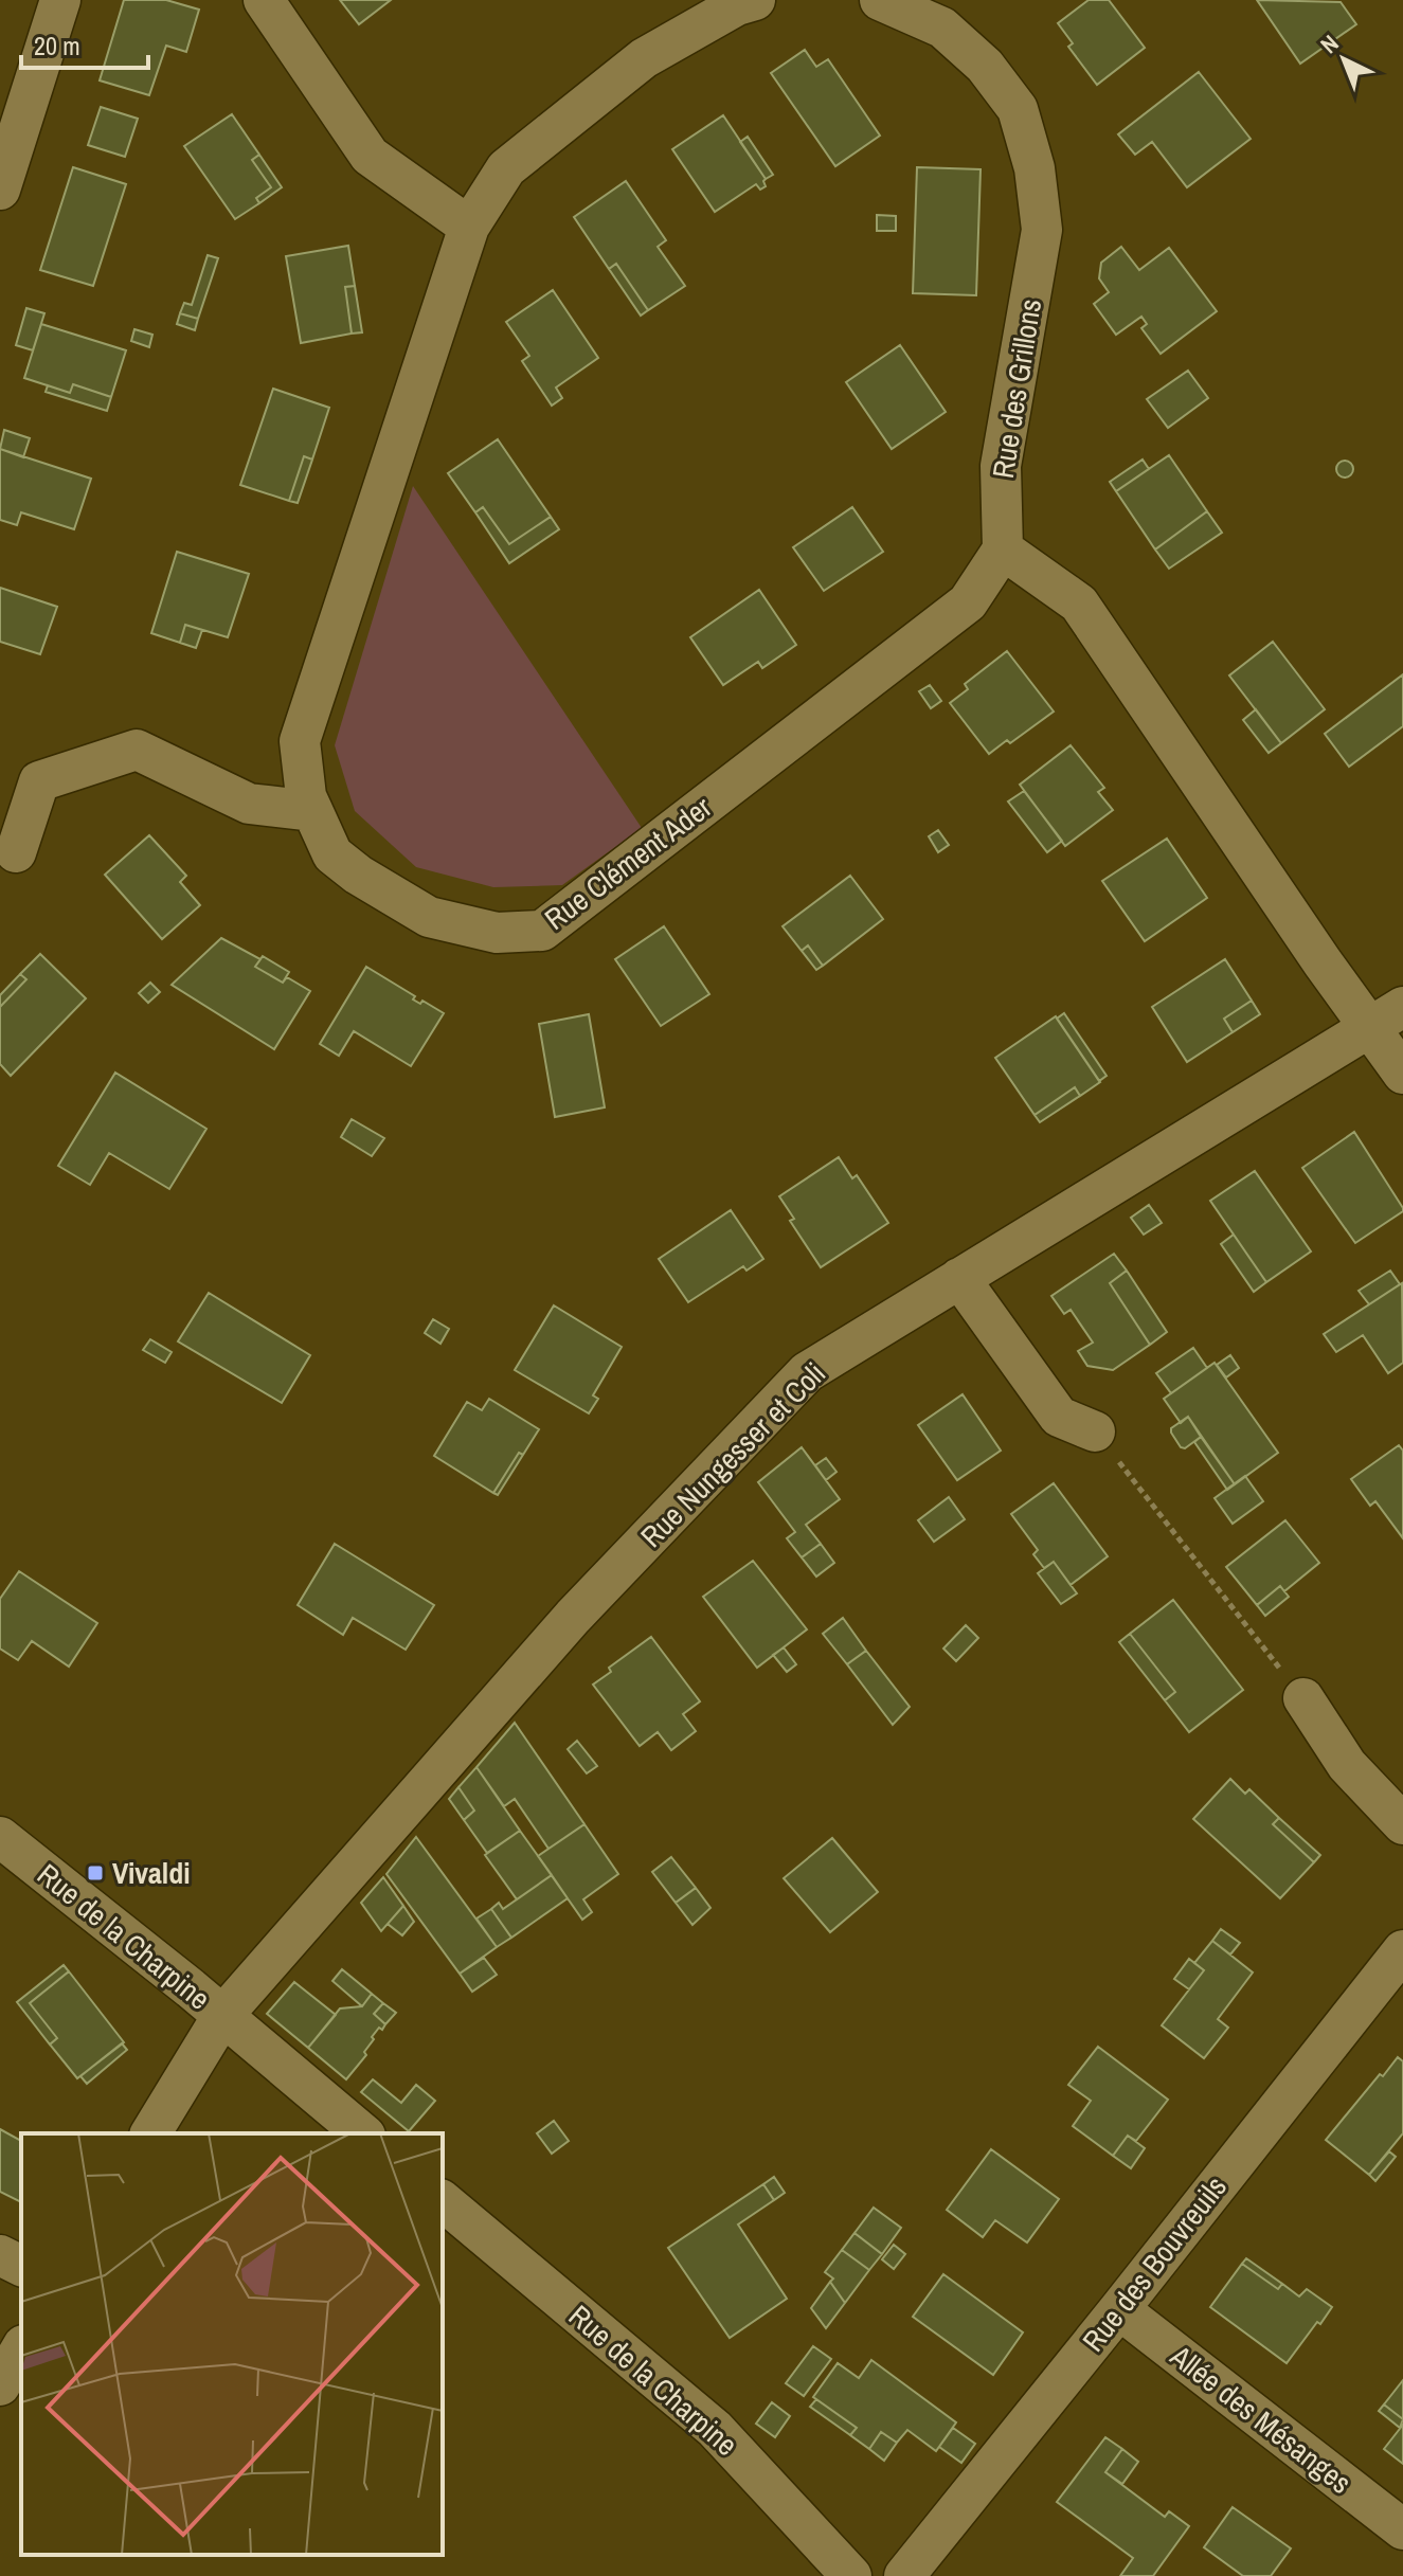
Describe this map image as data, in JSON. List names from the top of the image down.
{
  "streets": {
    "street": [
      "Rue des Grillons",
      "Rue Clément Ader",
      "Rue Nungesser et Coli",
      "Rue de la Charpine",
      "Rue des Bouvreuils",
      "Allée des Mésanges"
    ]
  },
  "crossings": [
    ["Rue des Grillons", "Rue Clément Ader"],
    ["Rue Nungesser et Coli", "Rue de la Charpine"],
    ["Rue des Bouvreuils", "Allée des Mésanges"]
  ],
  "places": {
    "transit": ["Vivaldi"]
  },
  "scale_bar": "20 m",
  "north": "top left"
}
